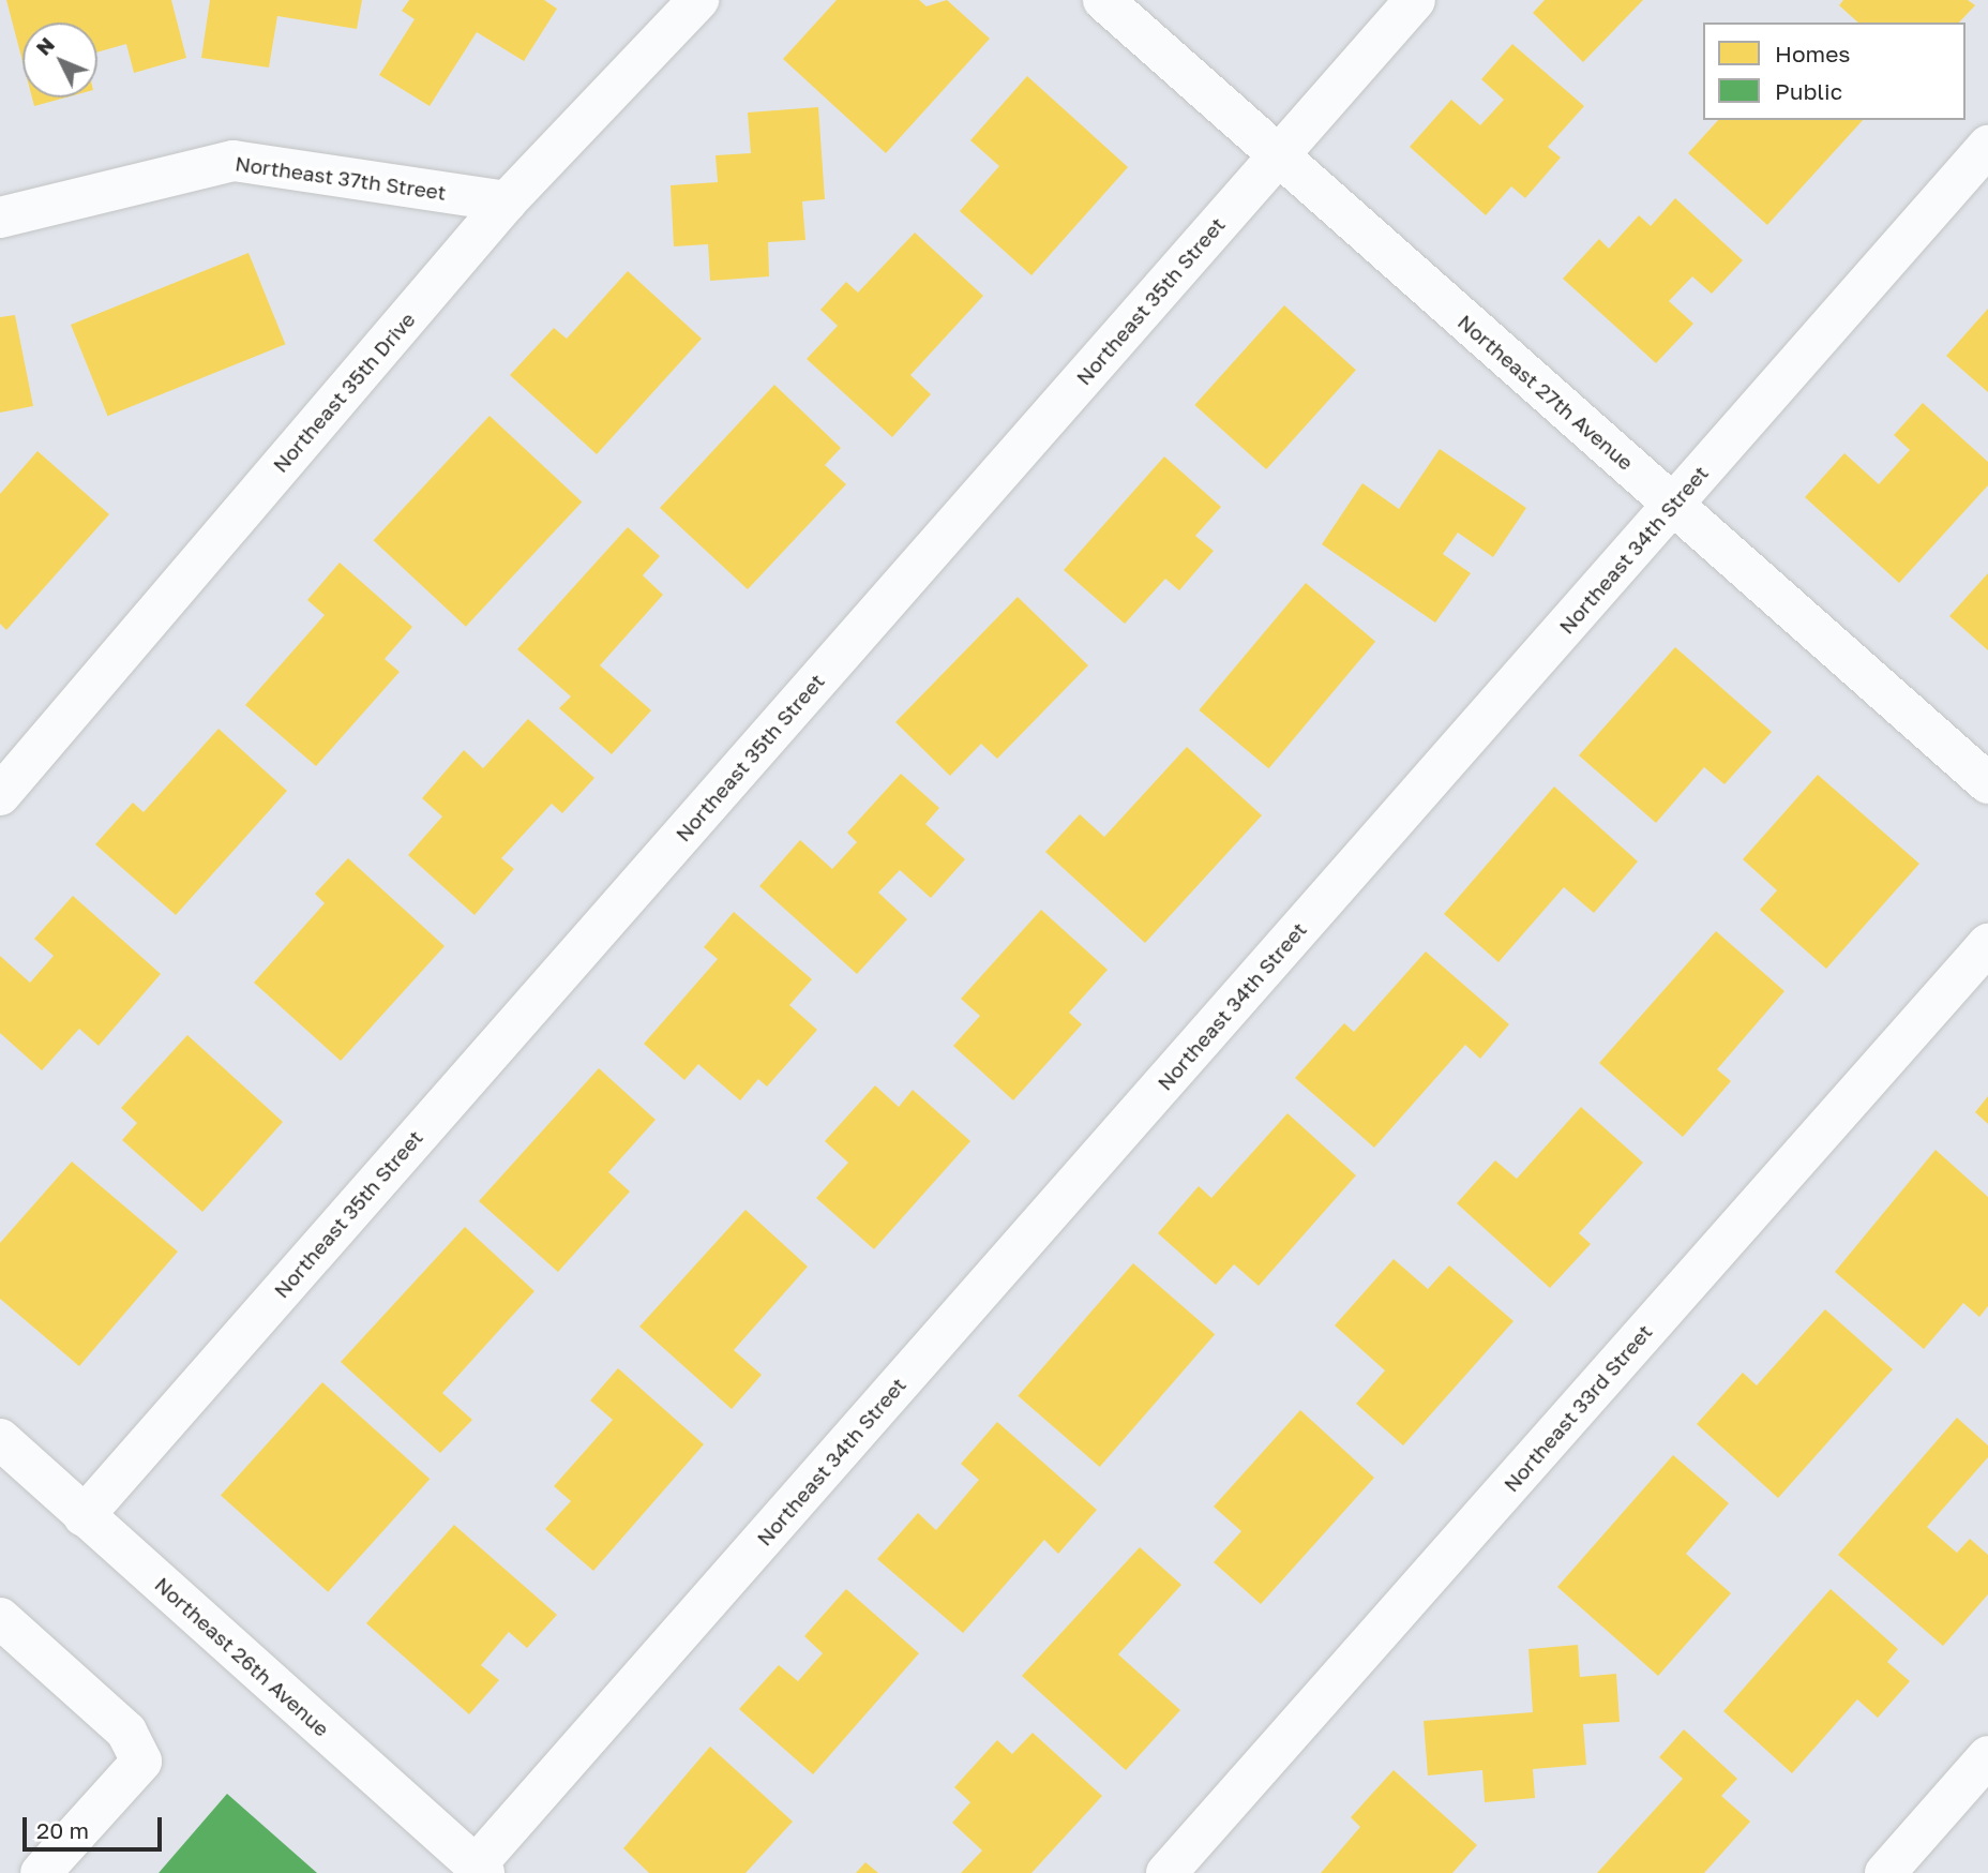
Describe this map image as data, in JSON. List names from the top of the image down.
{
  "streets": {
    "street": [
      "Northeast 37th Street",
      "Northeast 35th Street",
      "Northeast 35th Drive",
      "Northeast 27th Avenue",
      "Northeast 34th Street",
      "Northeast 33rd Street",
      "Northeast 26th Avenue"
    ]
  },
  "crossings": [
    ["Northeast 37th Street", "Northeast 35th Drive"],
    ["Northeast 35th Street", "Northeast 27th Avenue"],
    ["Northeast 35th Street", "Northeast 26th Avenue"],
    ["Northeast 27th Avenue", "Northeast 34th Street"],
    ["Northeast 34th Street", "Northeast 26th Avenue"]
  ],
  "legend": ["Homes", "Public"],
  "scale_bar": "20 m",
  "north": "top left"
}
